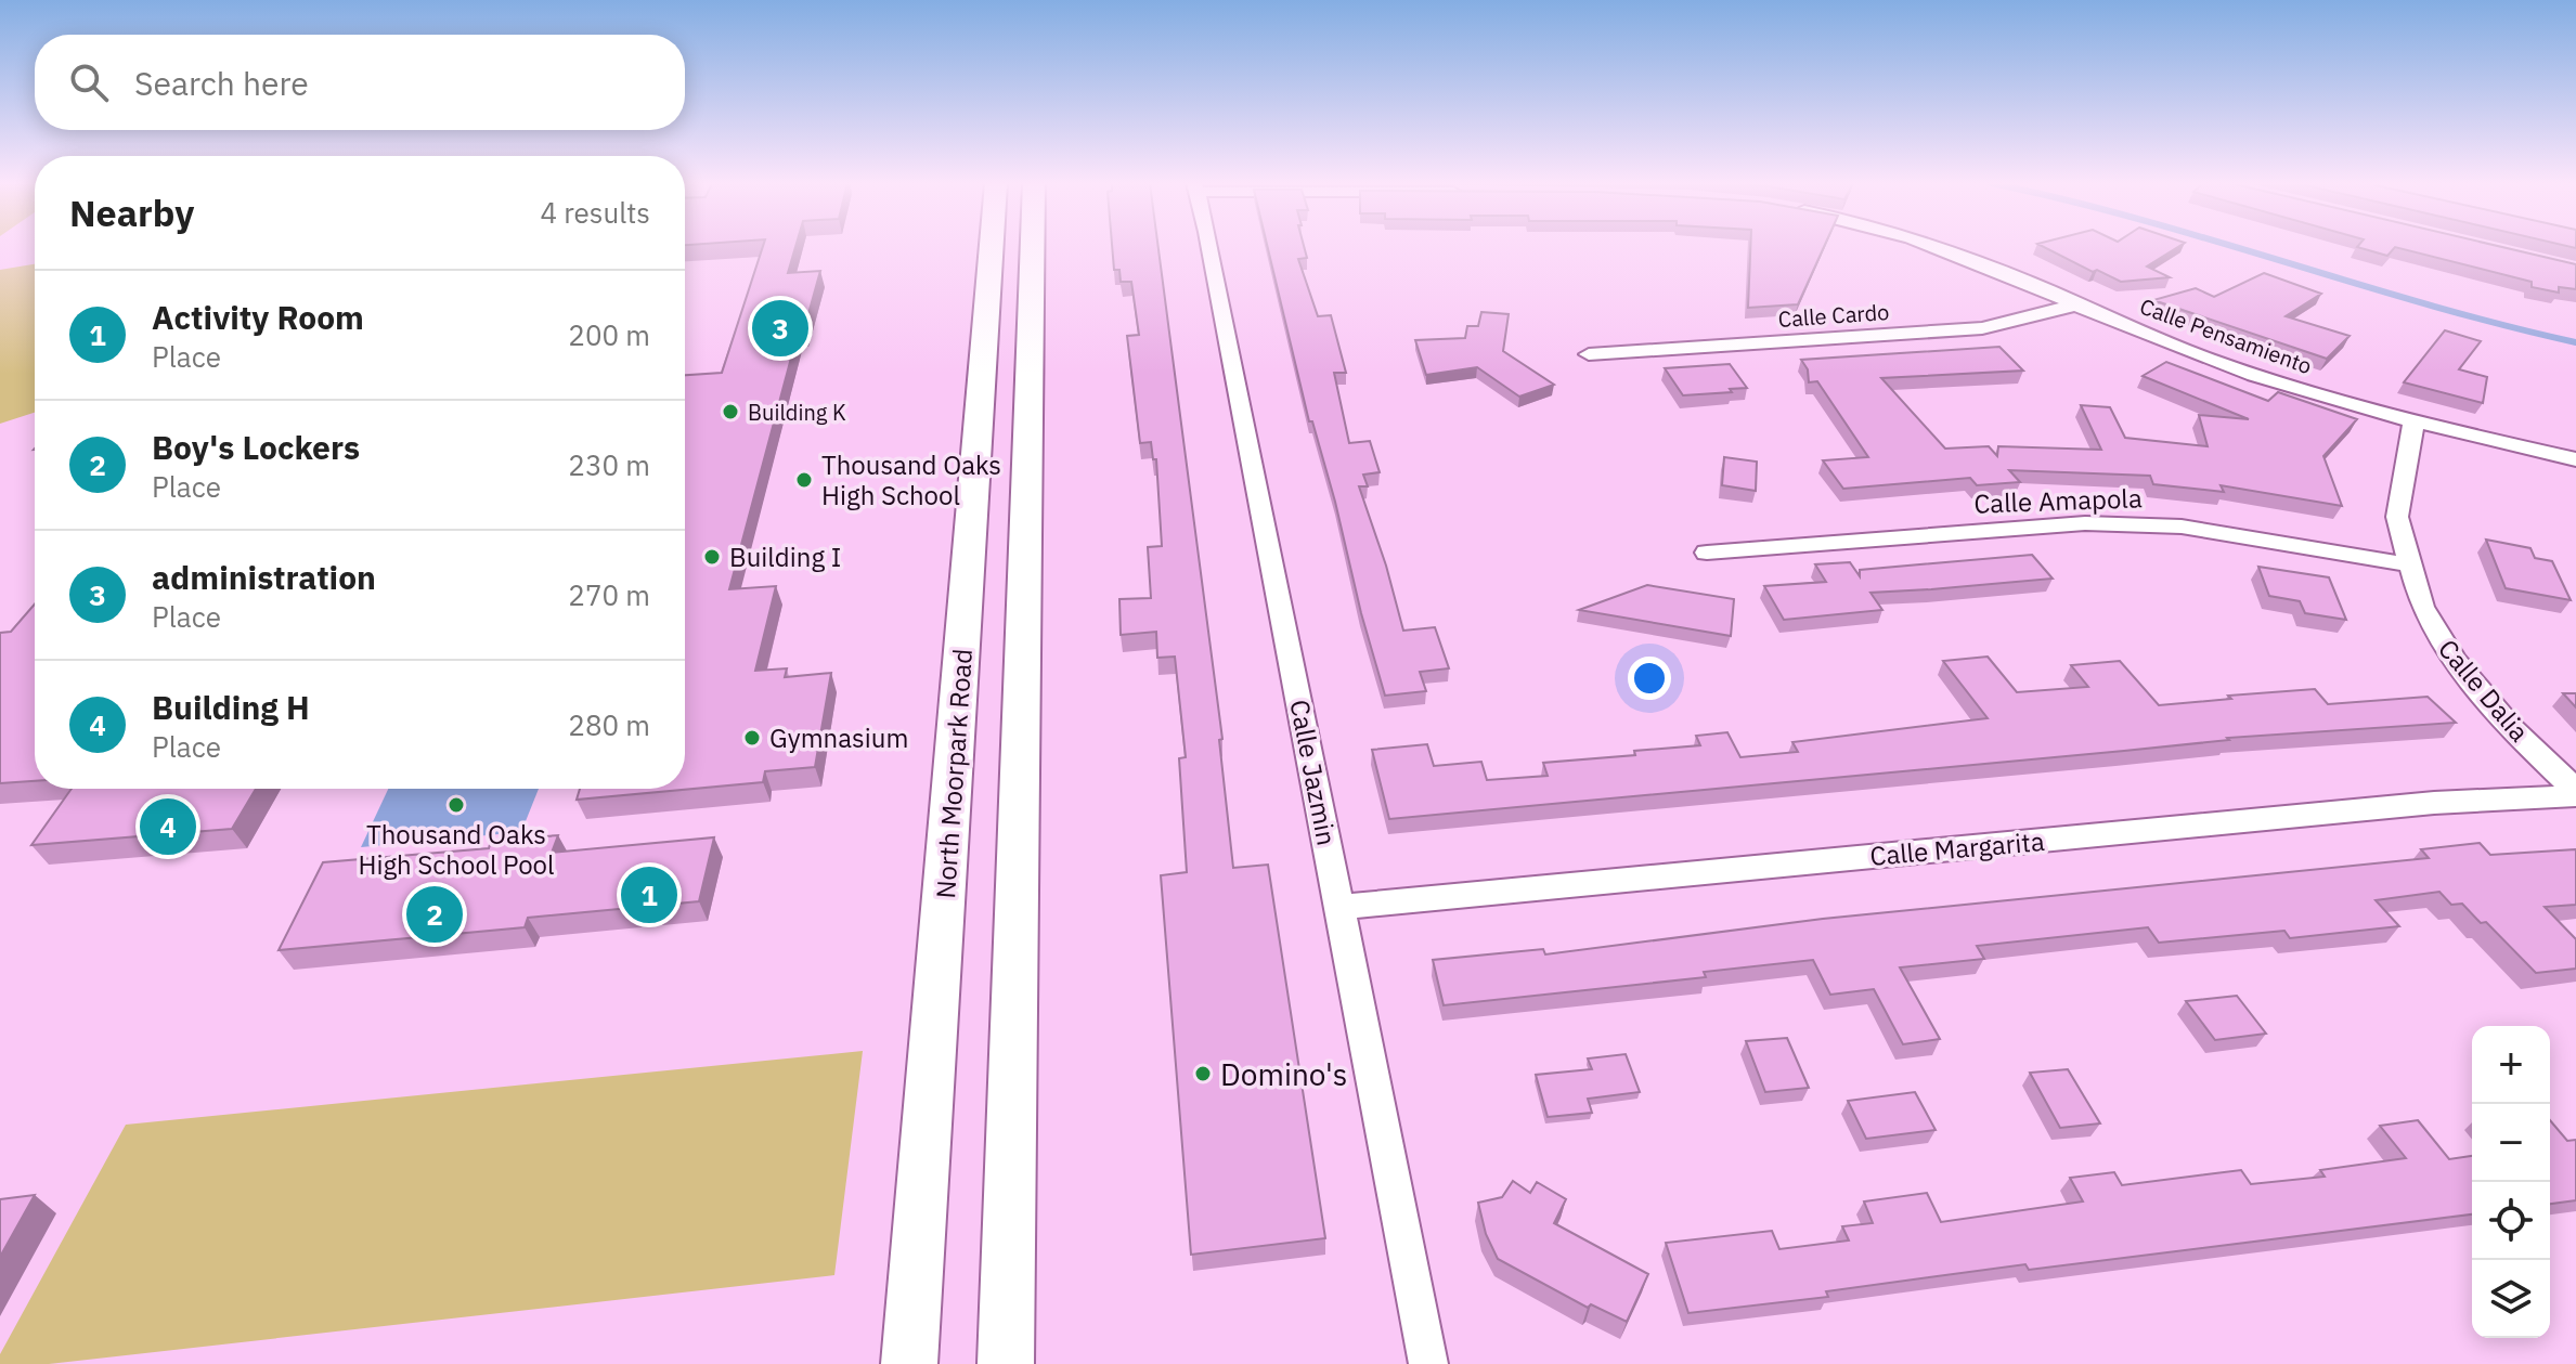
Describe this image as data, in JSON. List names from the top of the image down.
{
  "streets": {
    "main road": ["North Moorpark Road"],
    "street": [
      "Calle Cardo",
      "Calle Pensamiento",
      "Calle Amapola",
      "Calle Dalia",
      "Calle Jazmin",
      "Calle Margarita"
    ]
  },
  "crossings": [
    ["Calle Cardo", "Calle Pensamiento"],
    ["Calle Pensamiento", "Calle Dalia"],
    ["Calle Amapola", "Calle Dalia"],
    ["Calle Dalia", "Calle Margarita"],
    ["Calle Jazmin", "Calle Margarita"]
  ],
  "places": [
    "Building K",
    "Thousand Oaks High School",
    "Building I",
    "Gymnasium",
    "Thousand Oaks High School Pool",
    "Domino's"
  ],
  "page": {
    "search": "Search here",
    "heading": ["Nearby", "4 results"],
    "list": [
      {
        "mark": "1",
        "name": "Activity Room",
        "note": "Place",
        "value": "200 m"
      },
      {
        "mark": "2",
        "name": "Boy's Lockers",
        "note": "Place",
        "value": "230 m"
      },
      {
        "mark": "3",
        "name": "administration",
        "note": "Place",
        "value": "270 m"
      },
      {
        "mark": "4",
        "name": "Building H",
        "note": "Place",
        "value": "280 m"
      }
    ],
    "pins": [
      "3",
      "4",
      "1",
      "2"
    ],
    "map_buttons": ["+", "−"]
  }
}
